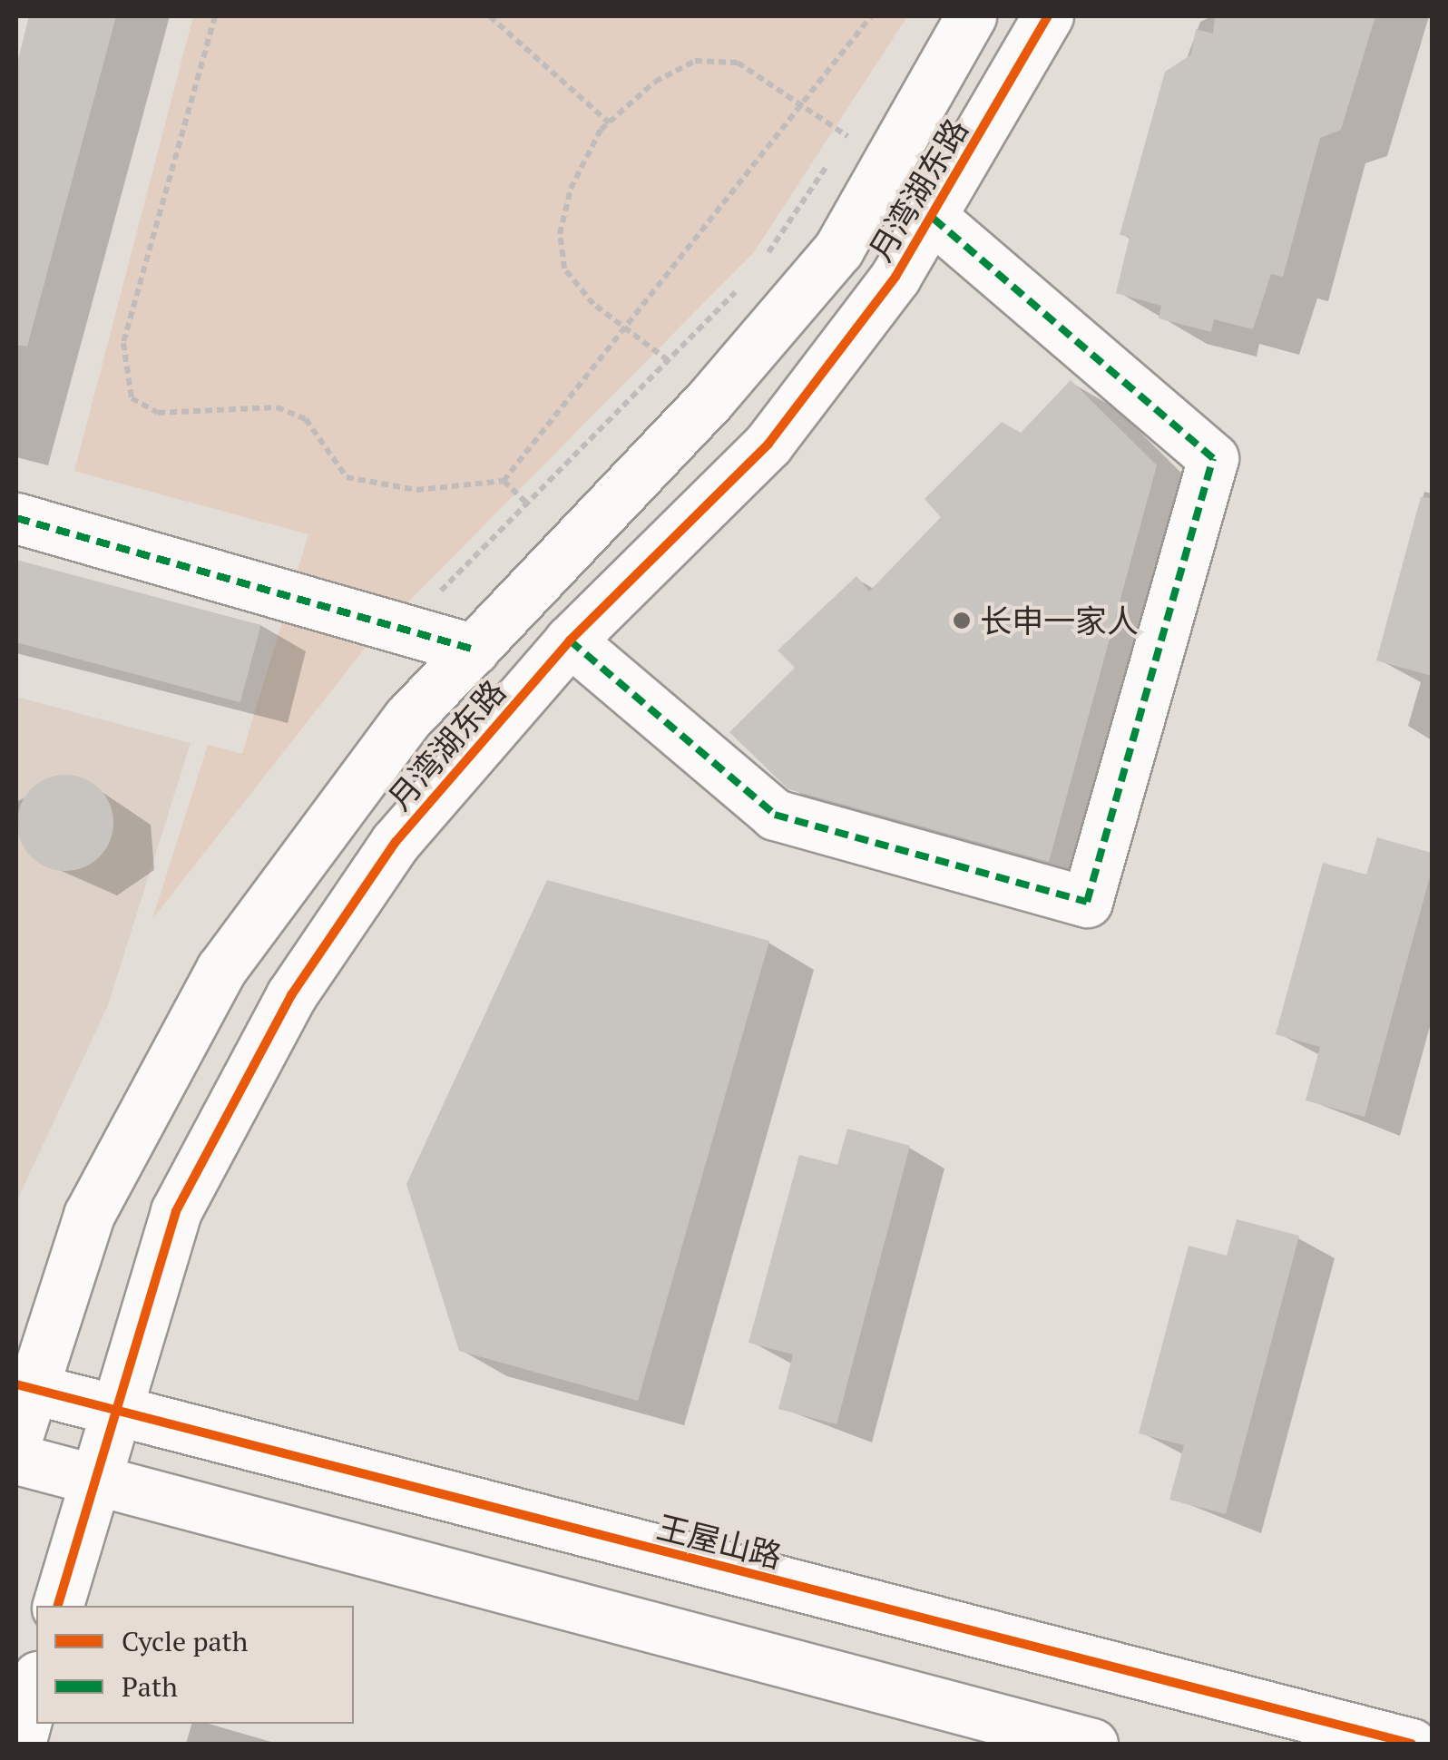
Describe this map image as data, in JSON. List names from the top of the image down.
{
  "streets": {
    "street": ["月湾湖东路", "王屋山路"]
  },
  "crossings": [
    ["月湾湖东路", "王屋山路"]
  ],
  "places": ["长申一家人"],
  "legend": ["Cycle path", "Path"]
}
